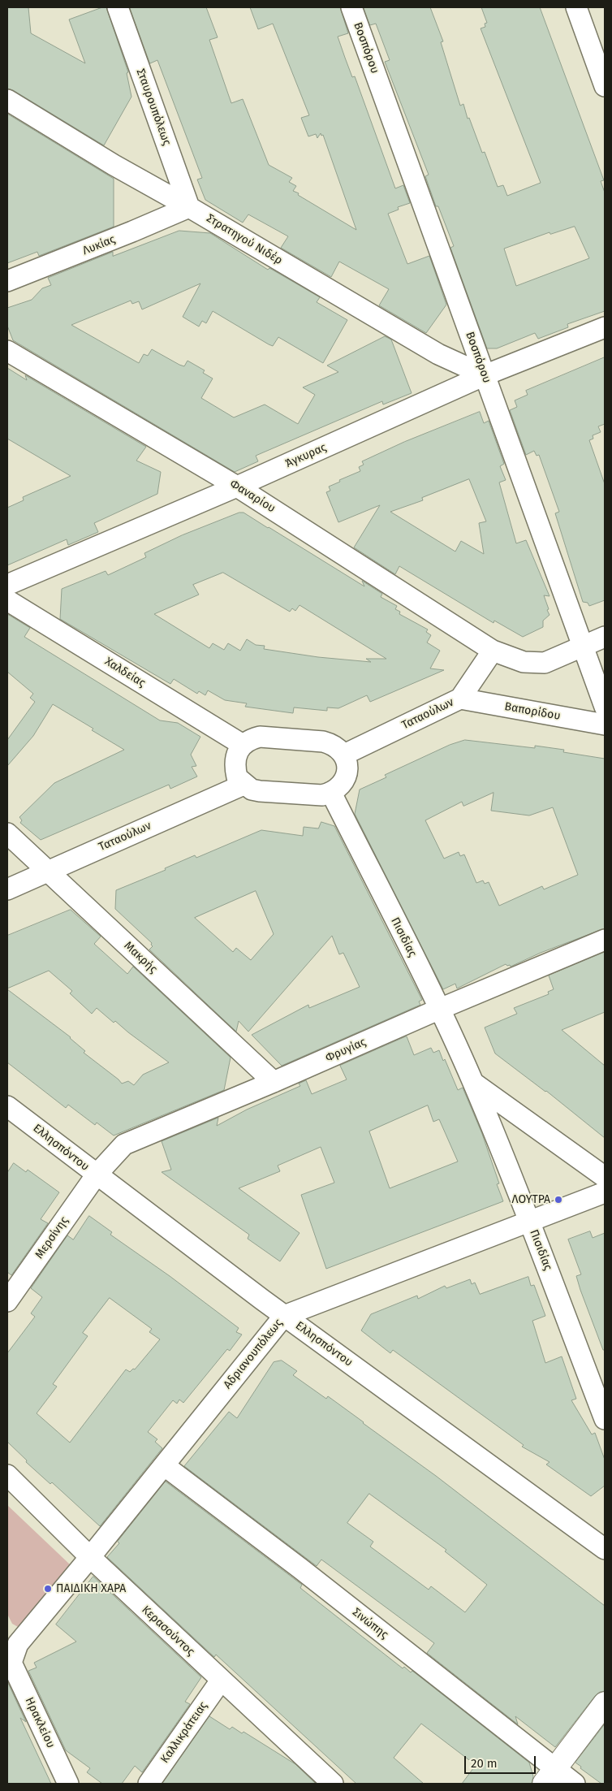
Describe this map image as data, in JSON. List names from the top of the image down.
{
  "streets": {
    "street": [
      "Βοσπόρου",
      "Σταυρουπόλεως",
      "Στρατηγού Νιδέρ",
      "Λυκίας",
      "Άγκυρας",
      "Φαναρίου",
      "Χαλδείας",
      "Βαπορίδου",
      "Ταταούλων",
      "Πισιδίας",
      "Μακρής",
      "Φρυγίας",
      "Ελλησπόντου",
      "Μερσίνης",
      "Αδριανουπόλεως",
      "Σινώπης",
      "Κερασούντος",
      "Ηρακλείου",
      "Καλλικράτειας"
    ]
  },
  "crossings": [
    ["Βοσπόρου", "Στρατηγού Νιδέρ"],
    ["Βοσπόρου", "Άγκυρας"],
    ["Σταυρουπόλεως", "Στρατηγού Νιδέρ"],
    ["Σταυρουπόλεως", "Λυκίας"],
    ["Στρατηγού Νιδέρ", "Λυκίας"],
    ["Στρατηγού Νιδέρ", "Άγκυρας"],
    ["Άγκυρας", "Φαναρίου"],
    ["Φαναρίου", "Ταταούλων"],
    ["Βαπορίδου", "Ταταούλων"],
    ["Ταταούλων", "Μακρής"],
    ["Πισιδίας", "Φρυγίας"],
    ["Πισιδίας", "Αδριανουπόλεως"],
    ["Μακρής", "Φρυγίας"],
    ["Φρυγίας", "Ελλησπόντου"],
    ["Φρυγίας", "Μερσίνης"],
    ["Ελλησπόντου", "Μερσίνης"],
    ["Ελλησπόντου", "Αδριανουπόλεως"],
    ["Αδριανουπόλεως", "Σινώπης"],
    ["Αδριανουπόλεως", "Κερασούντος"],
    ["Αδριανουπόλεως", "Ηρακλείου"],
    ["Κερασούντος", "Καλλικράτειας"]
  ],
  "places": ["ΛΟΥΤΡΑ", "ΠΑΙΔΙΚΗ ΧΑΡΑ"],
  "scale_bar": "20 m"
}
